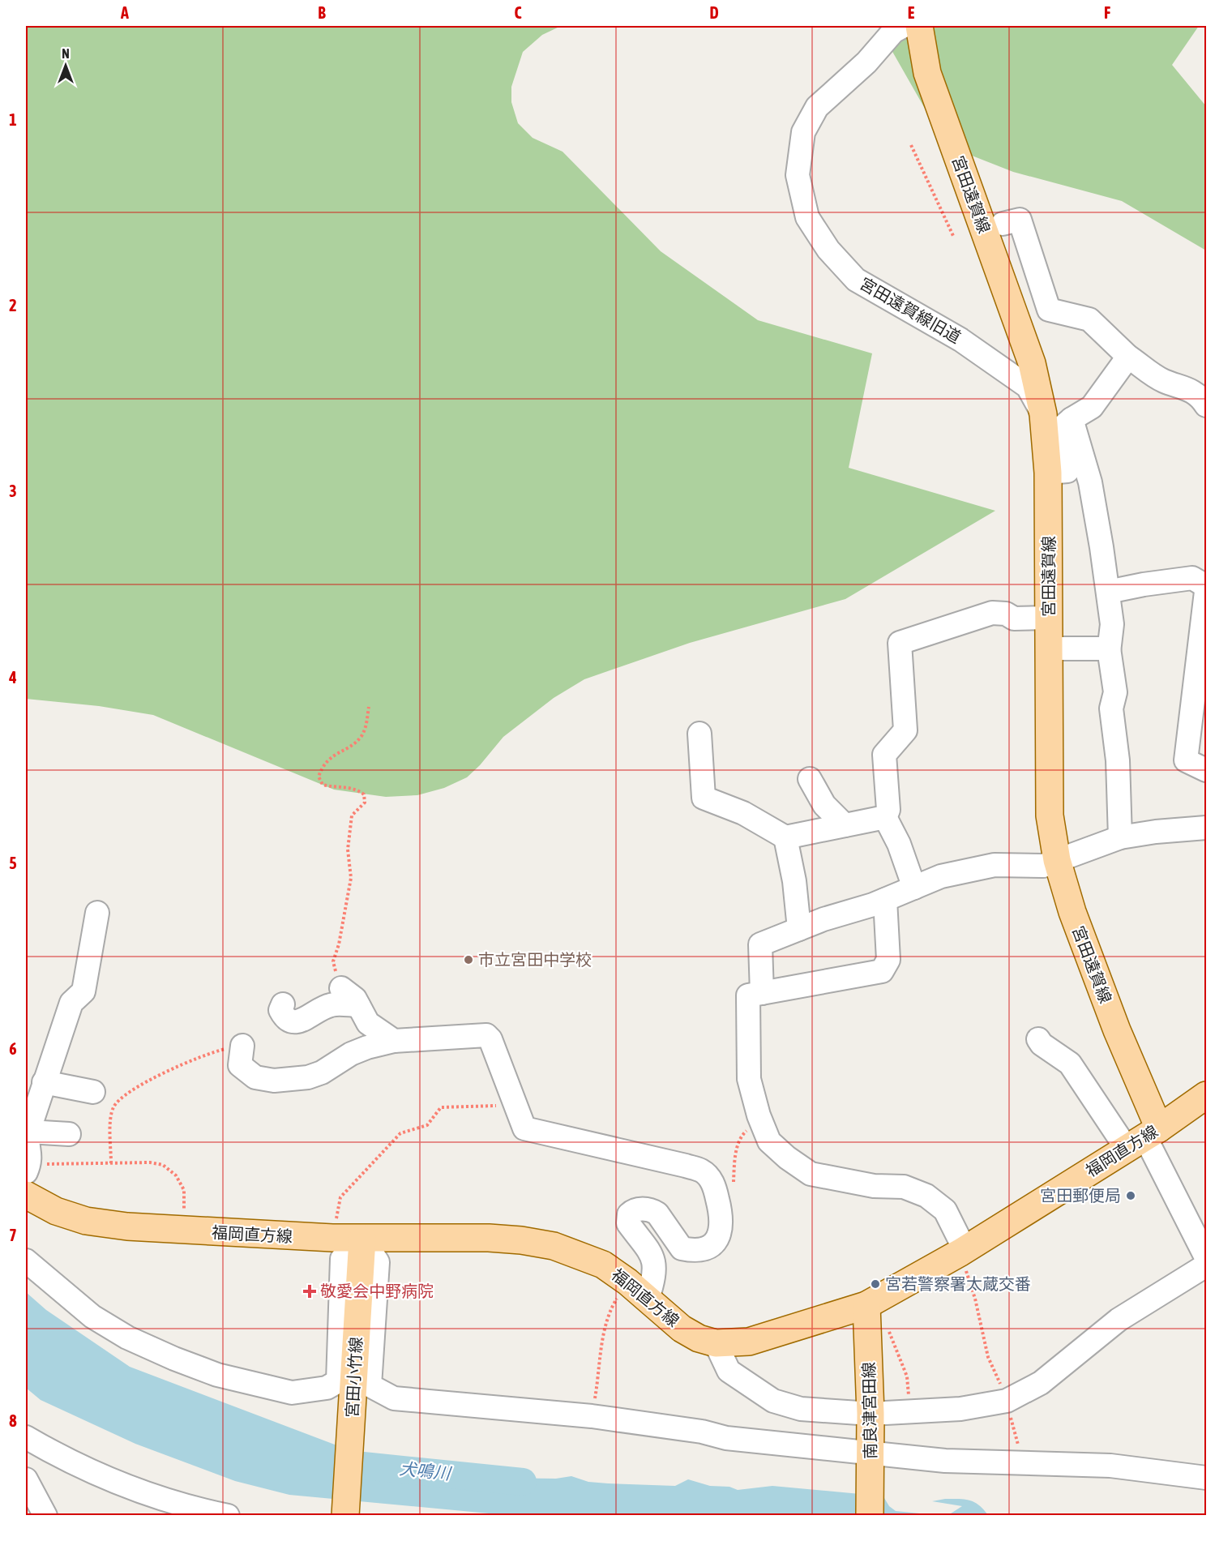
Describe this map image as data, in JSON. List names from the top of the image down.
{
  "streets": {
    "main road": [
      "宮田遠賀線",
      "福岡直方線",
      "宮田小竹線",
      "南良津宮田線"
    ],
    "street": ["宮田遠賀線旧道"]
  },
  "crossings": [
    ["宮田遠賀線", "宮田遠賀線旧道"],
    ["宮田遠賀線", "福岡直方線"],
    ["福岡直方線", "宮田小竹線"],
    ["福岡直方線", "南良津宮田線"]
  ],
  "water": ["犬鳴川"],
  "places": {
    "other": ["市立宮田中学校", "宮田郵便局", "宮若警察署太蔵交番"],
    "health": ["敬愛会中野病院"]
  },
  "north": "top",
  "grid": {
    "columns": [
      "A",
      "B",
      "C",
      "D",
      "E",
      "F"
    ],
    "rows": [
      "1",
      "2",
      "3",
      "4",
      "5",
      "6",
      "7",
      "8"
    ]
  }
}
